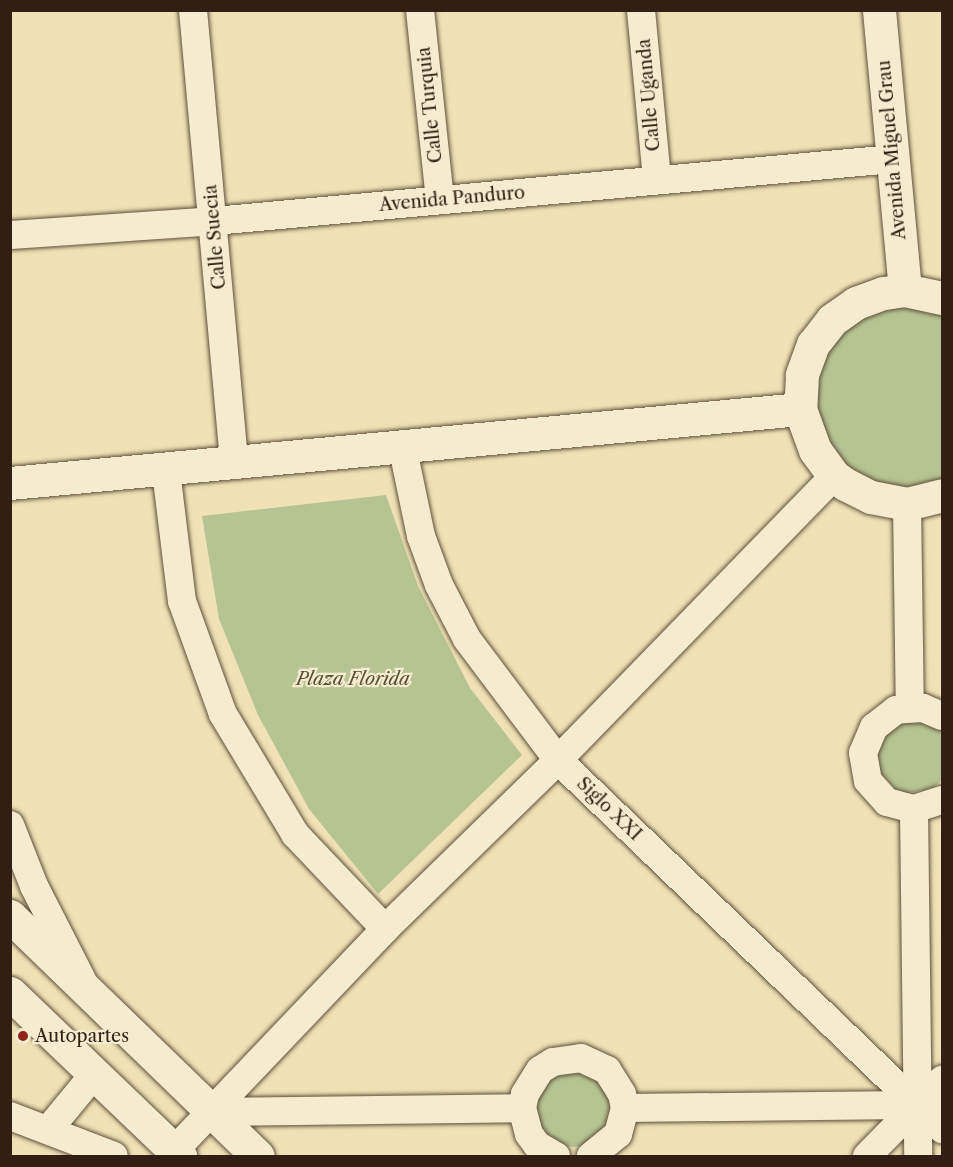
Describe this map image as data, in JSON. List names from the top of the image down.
{
  "streets": {
    "street": [
      "Calle Uganda",
      "Calle Turquia",
      "Avenida Miguel Grau",
      "Avenida Panduro",
      "Calle Suecia",
      "Siglo XXI"
    ]
  },
  "crossings": [
    ["Calle Uganda", "Avenida Panduro"],
    ["Calle Turquia", "Avenida Panduro"],
    ["Avenida Miguel Grau", "Avenida Panduro"],
    ["Avenida Panduro", "Calle Suecia"]
  ],
  "parks": ["Plaza Florida"],
  "places": ["Autopartes"]
}
